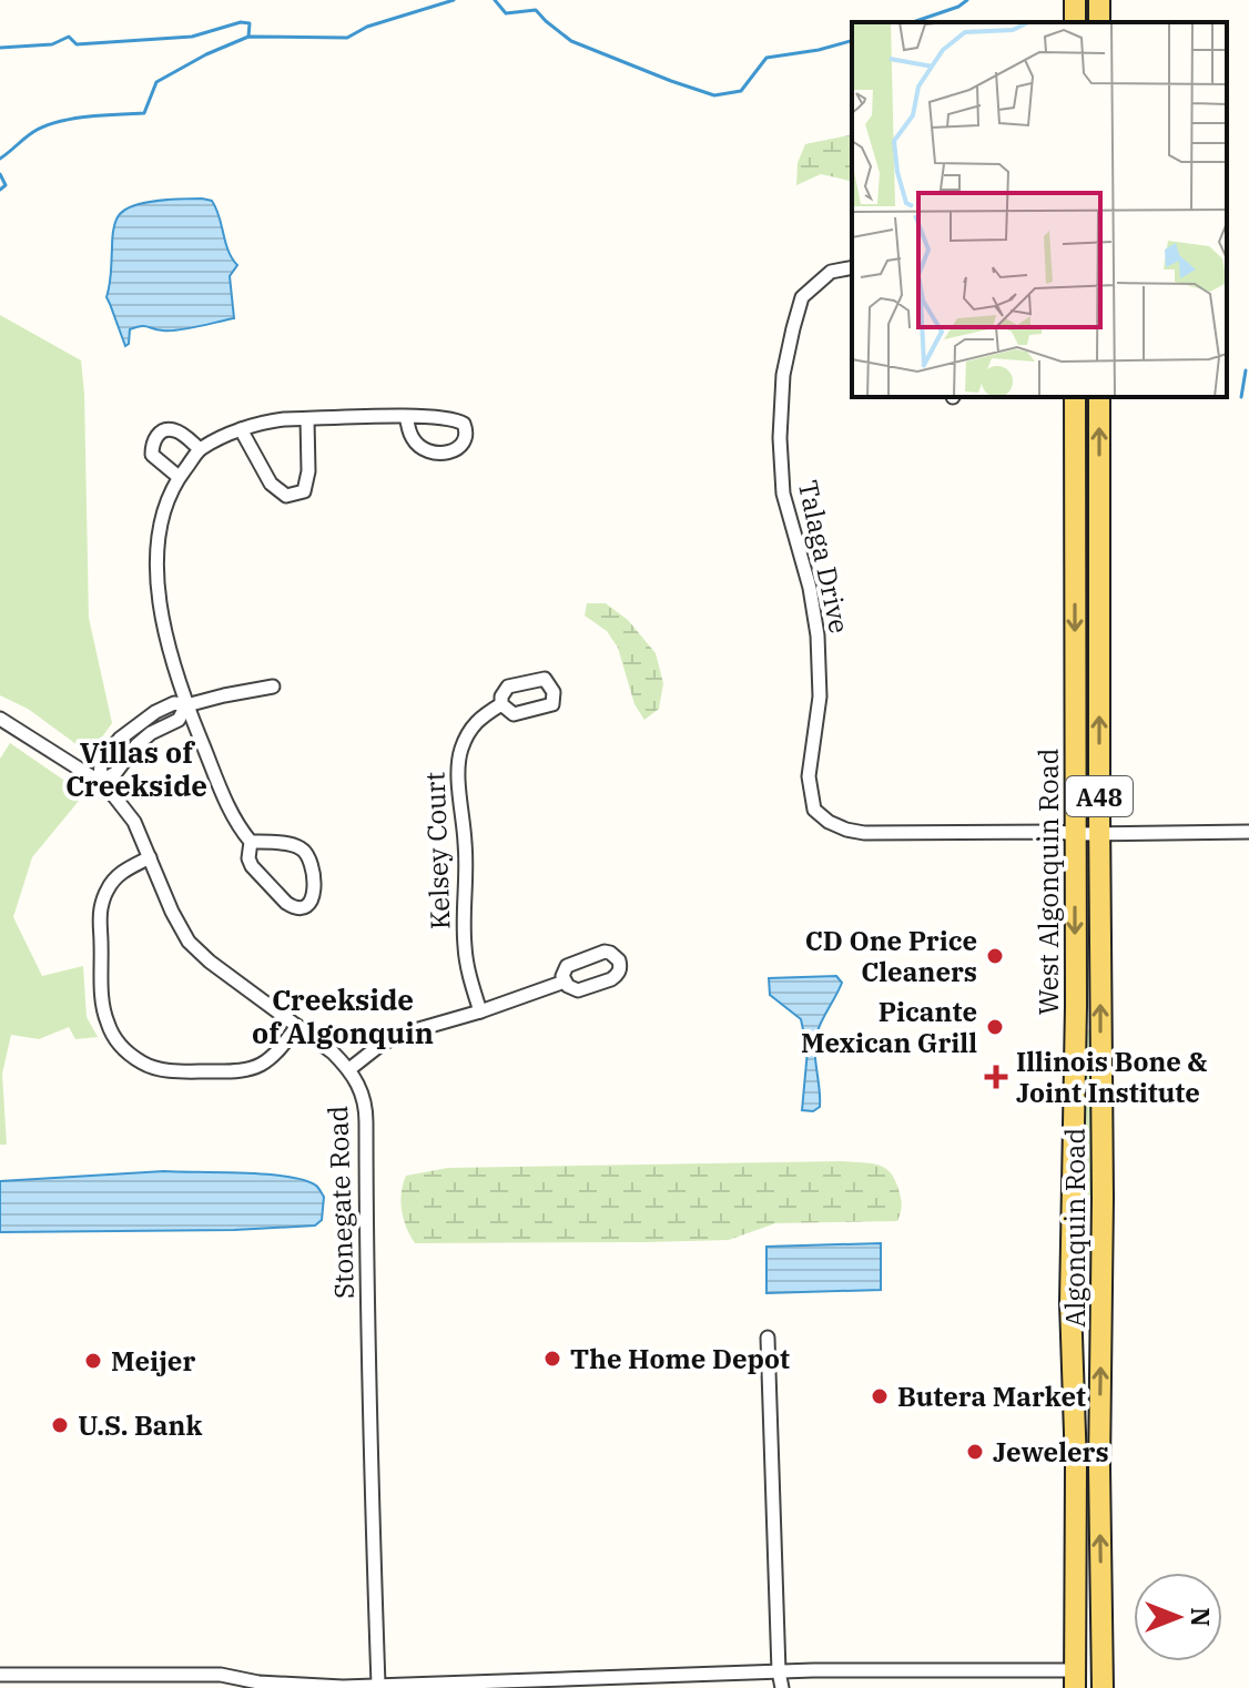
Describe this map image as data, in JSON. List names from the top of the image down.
{
  "streets": {
    "main road": ["A48", "West Algonquin Road", "Algonquin Road"],
    "street": ["Talaga Drive", "Kelsey Court", "Stonegate Road"]
  },
  "crossings": [
    ["Talaga Drive", "West Algonquin Road"],
    ["Talaga Drive", "Algonquin Road"]
  ],
  "one_way": ["West Algonquin Road", "Algonquin Road"],
  "districts": ["Villas of Creekside", "Creekside of Algonquin"],
  "places": {
    "other": [
      "CD One Price Cleaners",
      "Picante Mexican Grill",
      "The Home Depot",
      "Meijer",
      "Butera Market",
      "U.S. Bank",
      "Jewelers"
    ],
    "health": ["Illinois Bone & Joint Institute"]
  },
  "north": "right"
}
